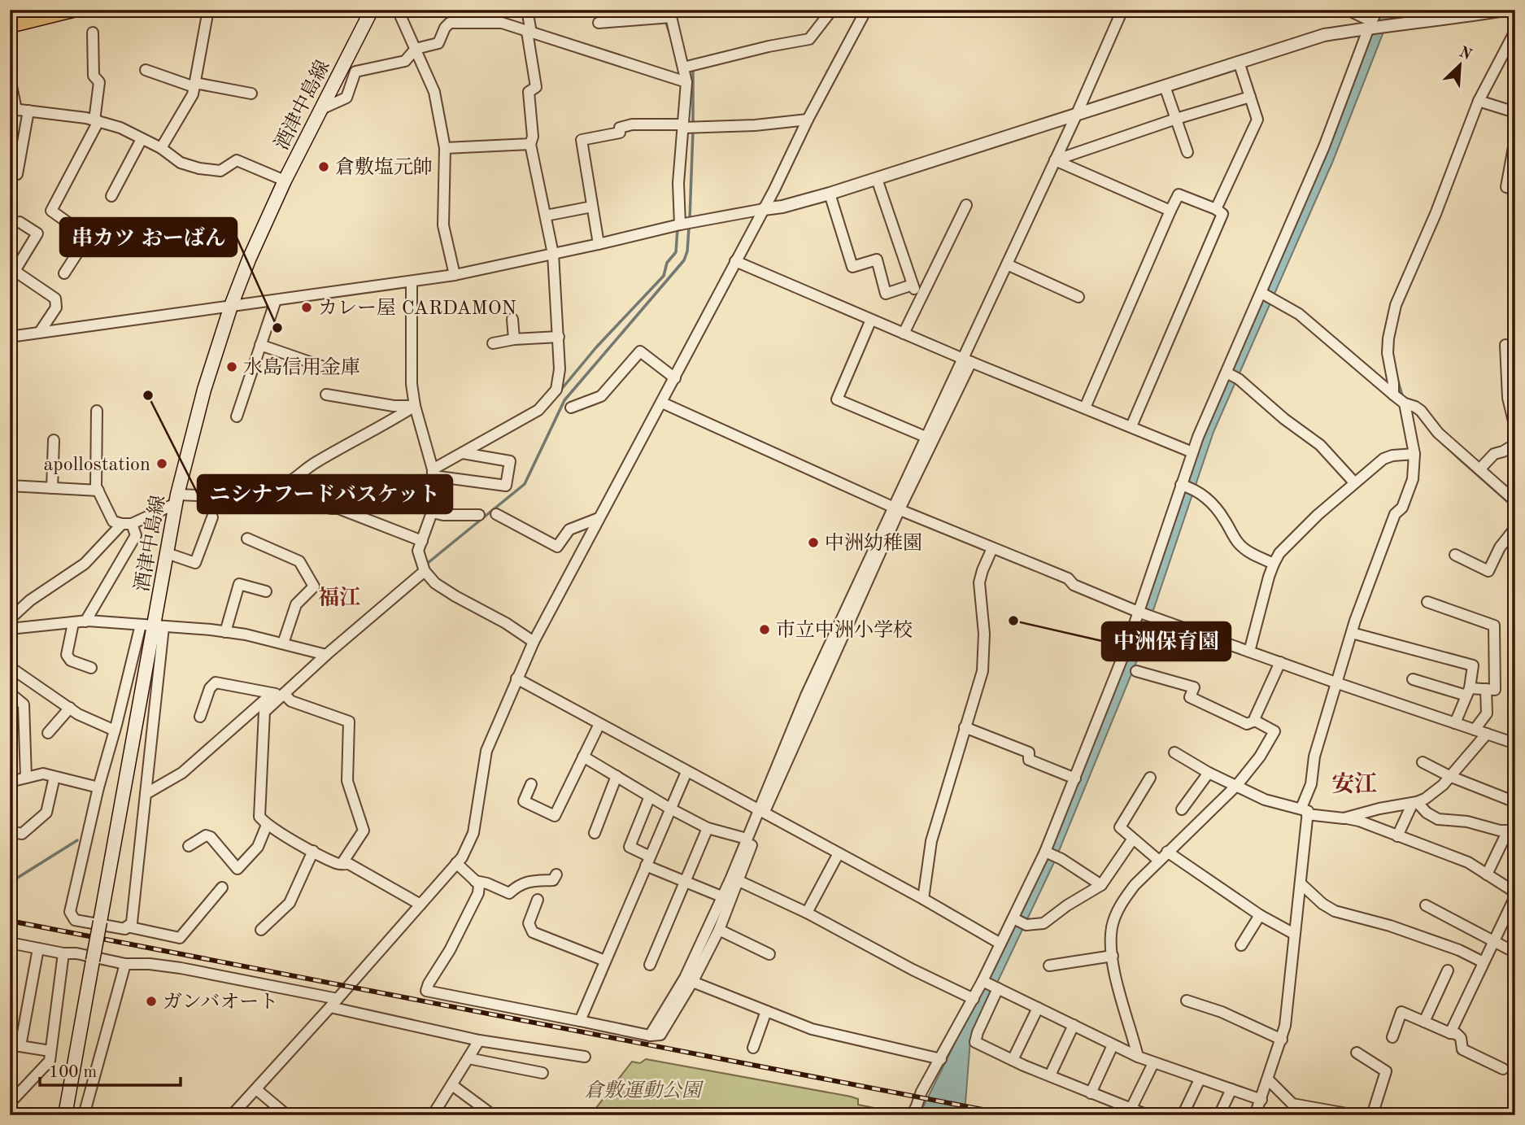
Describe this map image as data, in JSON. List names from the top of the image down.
{
  "streets": {
    "main road": ["酒津中島線"]
  },
  "districts": ["福江", "安江"],
  "parks": ["倉敷運動公園"],
  "places": [
    "倉敷塩元帥",
    "カレー屋 CARDAMON",
    "串カツ おーばん",
    "水島信用金庫",
    "ニシナフードバスケット",
    "apollostation",
    "中洲幼稚園",
    "中洲保育園",
    "市立中洲小学校",
    "ガンバオート"
  ],
  "scale_bar": "100 m",
  "north": "top right"
}
